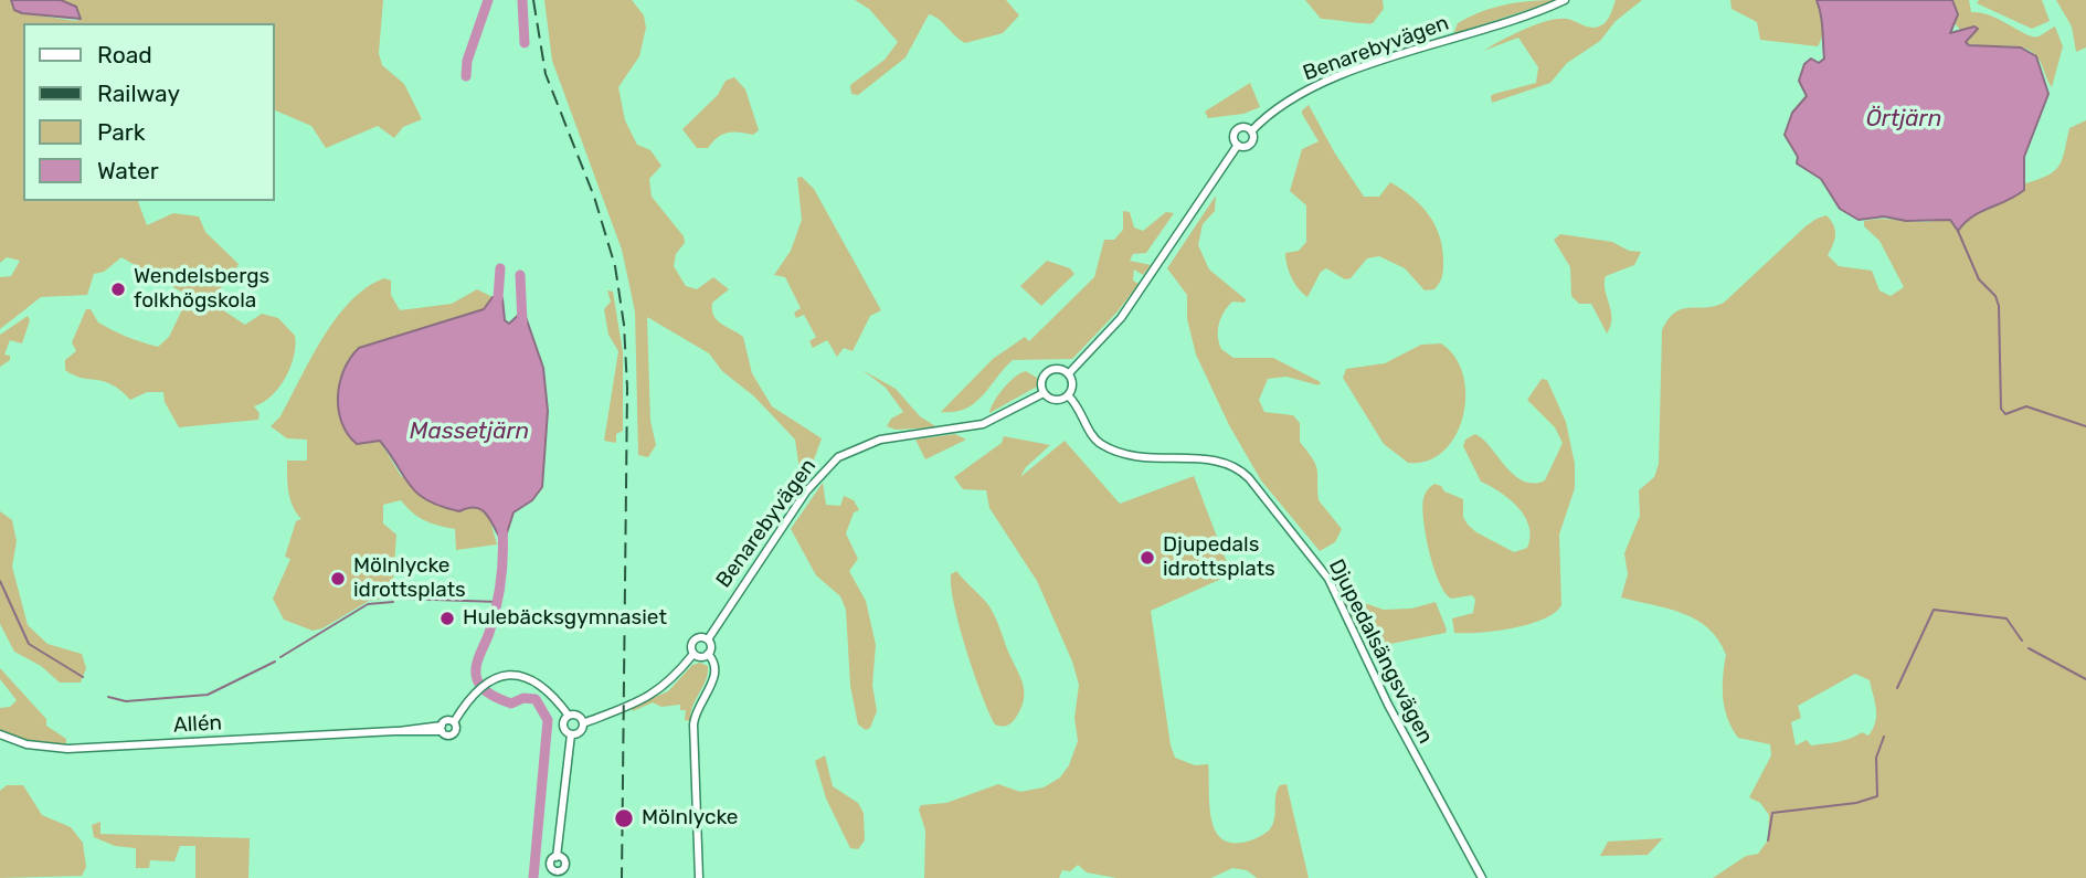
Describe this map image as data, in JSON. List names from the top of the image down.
{
  "streets": {
    "street": ["Benarebyvägen", "Djupedalsängsvägen", "Allén"]
  },
  "crossings": [
    ["Benarebyvägen", "Djupedalsängsvägen"]
  ],
  "water": ["Örtjärn", "Massetjärn"],
  "places": [
    "Wendelsbergs folkhögskola",
    "Djupedals idrottsplats",
    "Mölnlycke idrottsplats",
    "Hulebäcksgymnasiet",
    "Mölnlycke"
  ],
  "legend": [
    "Road",
    "Railway",
    "Park",
    "Water"
  ]
}
